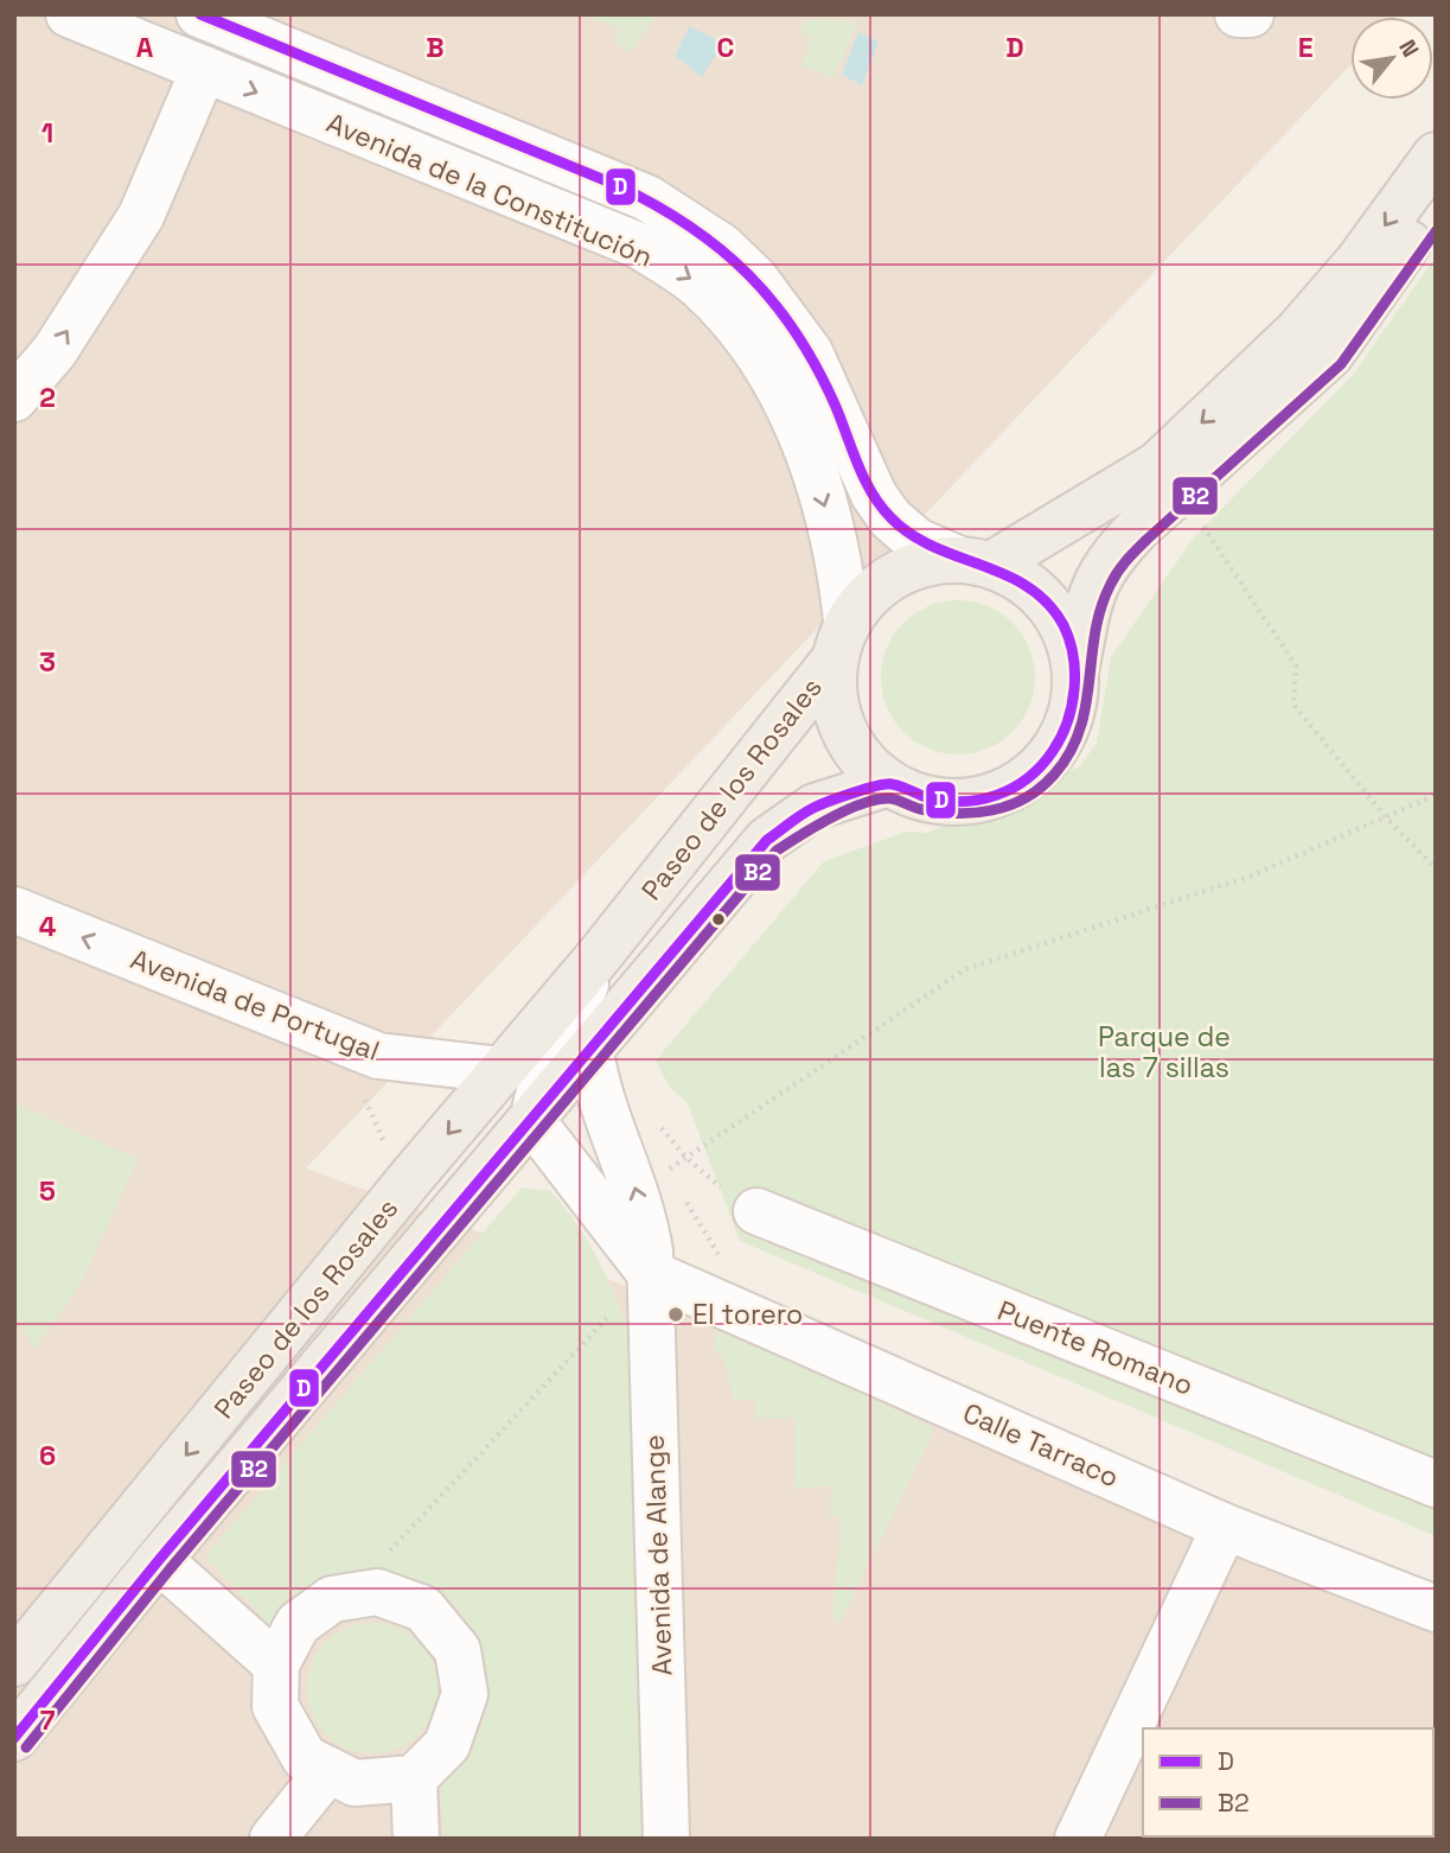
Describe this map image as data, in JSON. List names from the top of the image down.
{
  "streets": {
    "main road": ["Paseo de los Rosales"],
    "street": [
      "Avenida de la Constitución",
      "Avenida de Portugal",
      "Puente Romano",
      "Calle Tarraco",
      "Avenida de Alange"
    ]
  },
  "crossings": [
    ["Avenida de la Constitución", "Paseo de los Rosales"],
    ["Paseo de los Rosales", "Avenida de Portugal"],
    ["Paseo de los Rosales", "Avenida de Alange"],
    ["Calle Tarraco", "Avenida de Alange"]
  ],
  "one_way": ["Avenida de Portugal"],
  "parks": ["Parque de las 7 sillas"],
  "places": ["El torero"],
  "lines": ["transit line D", "transit line B2"],
  "legend": ["D", "B2"],
  "north": "top right",
  "grid": {
    "columns": [
      "A",
      "B",
      "C",
      "D",
      "E"
    ],
    "rows": [
      "1",
      "2",
      "3",
      "4",
      "5",
      "6",
      "7"
    ]
  }
}
